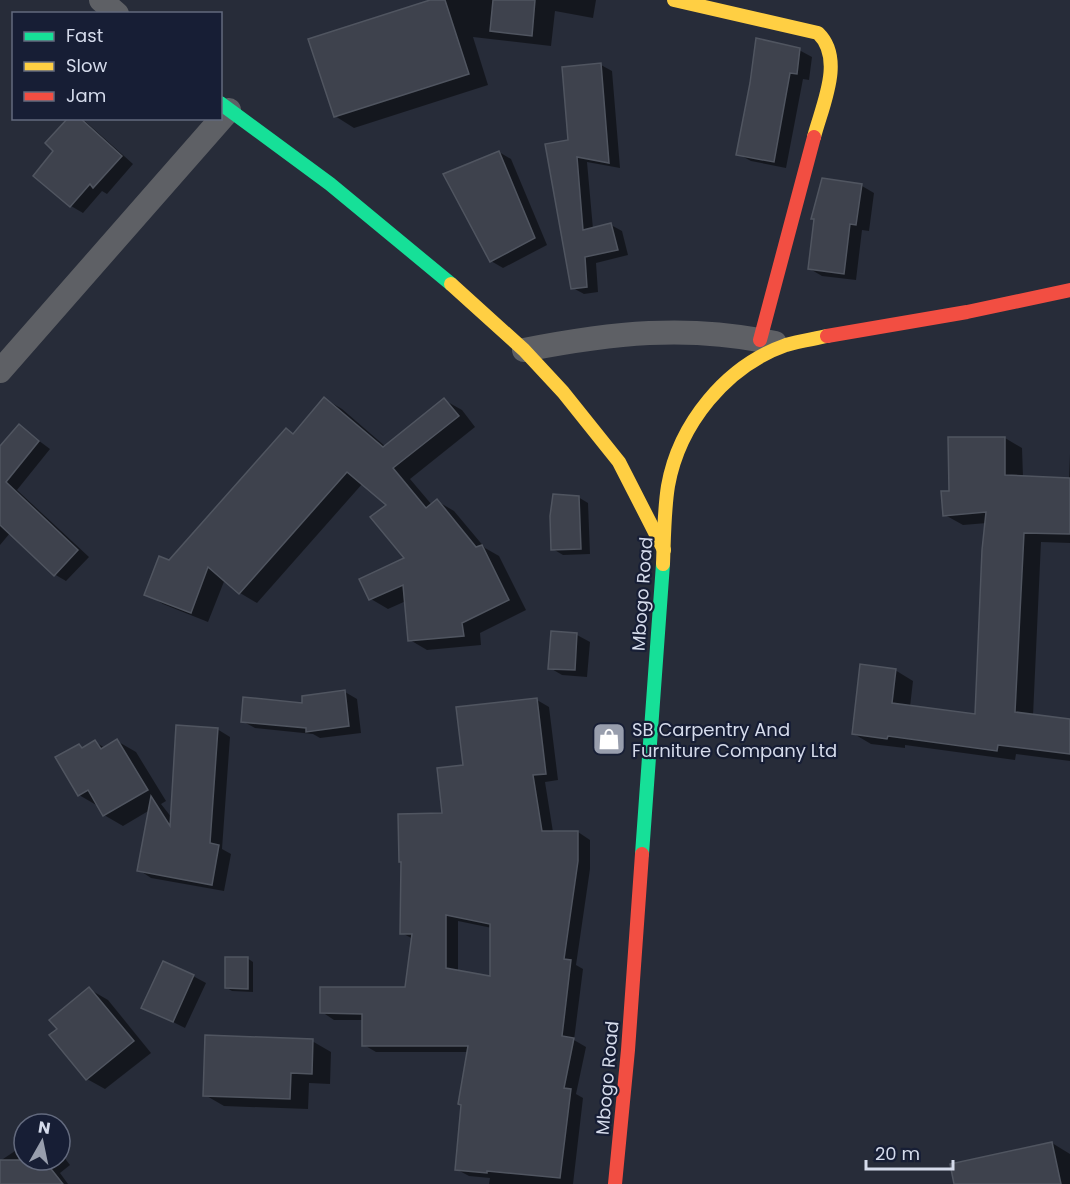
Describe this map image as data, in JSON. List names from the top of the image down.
{
  "streets": {
    "main road": ["Mbogo Road"]
  },
  "places": {
    "shop": ["SB Carpentry And Furniture Company Ltd"]
  },
  "legend": ["Fast", "Slow", "Jam"],
  "scale_bar": "20 m",
  "north": "top"
}
